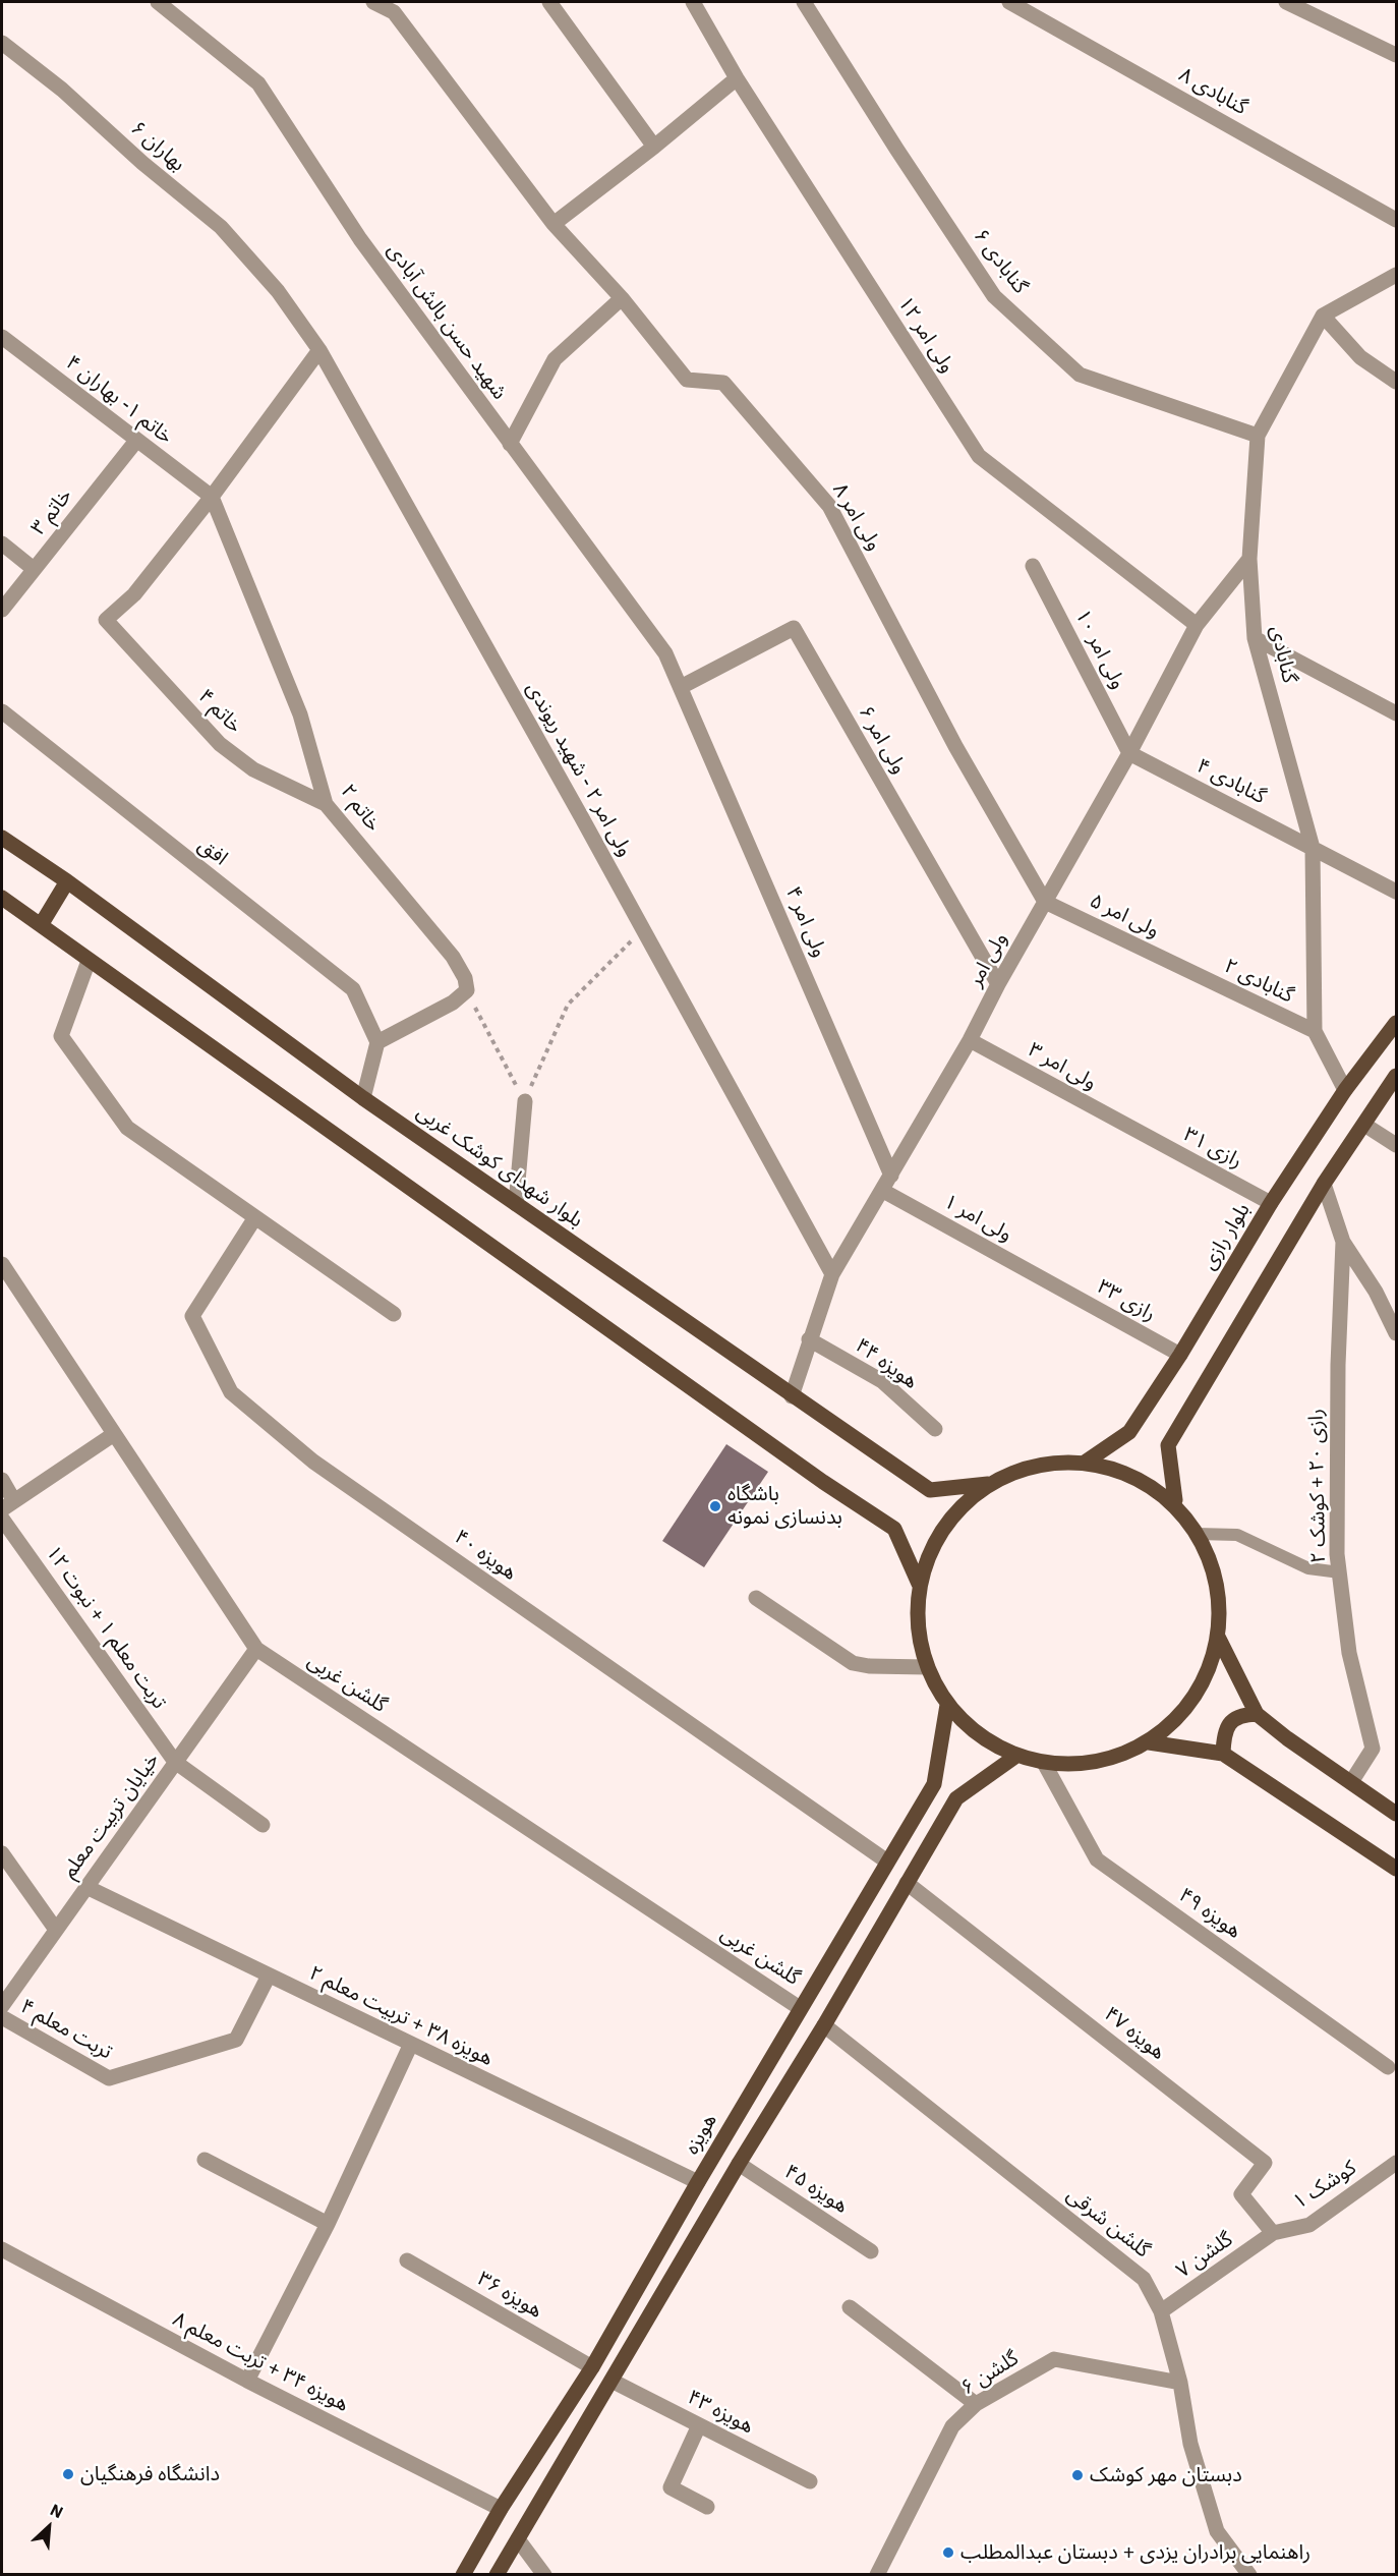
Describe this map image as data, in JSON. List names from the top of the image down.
{
  "streets": {
    "main road": ["بلوار شهدای کوشک غربی", "بلوار رازی", "هویزه"],
    "street": [
      "گنابادی ۸",
      "بهاران ۶",
      "گنابادی ۶",
      "شهید حسن بالش آبادی",
      "ولی امر ۱۲",
      "خاتم ۱- بهاران ۴",
      "خاتم ۳",
      "ولی امر ۸",
      "ولی امر ۱۰",
      "گنابادی",
      "خاتم ۴",
      "ولی امر ۶",
      "ولی امر ۲ - شهید ریوندی",
      "گنابادی ۴",
      "خاتم ۲",
      "افق",
      "ولی امر ۵",
      "ولی امر ۴",
      "ولی امر",
      "گنابادی ۲",
      "ولی امر ۳",
      "رازی ۳۱",
      "ولی امر ۱",
      "رازی ۳۳",
      "هویزه ۴۴",
      "رازی ۲۰ + کوشک ۲",
      "هویزه ۴۰",
      "تربت معلم ۱ + نبوت ۱۲",
      "گلشن غربی",
      "خیایان تربیت معلم",
      "هویزه ۴۹",
      "هویزه ۳۸ + تربیت معلم ۲",
      "تربت معلم ۴",
      "هویزه ۴۷",
      "کوشک ۱",
      "هویزه ۴۵",
      "گلشن شرقی",
      "گلشن ۷",
      "هویزه ۳۶",
      "هویزه ۳۴ + تربت معلم ۸",
      "گلشن ۶",
      "هویزه ۴۳"
    ]
  },
  "crossings": [
    ["بهاران ۶", "ولی امر ۲ - شهید ریوندی"],
    ["گنابادی ۶", "گنابادی"],
    ["شهید حسن بالش آبادی", "ولی امر ۶"],
    ["شهید حسن بالش آبادی", "ولی امر ۴"],
    ["ولی امر ۱۲", "ولی امر"],
    ["خاتم ۱- بهاران ۴", "خاتم ۳"],
    ["خاتم ۱- بهاران ۴", "خاتم ۴"],
    ["خاتم ۱- بهاران ۴", "خاتم ۲"],
    ["ولی امر ۸", "ولی امر ۵"],
    ["ولی امر ۸", "ولی امر"],
    ["ولی امر ۱۰", "گنابادی ۴"],
    ["ولی امر ۱۰", "ولی امر"],
    ["گنابادی", "گنابادی ۴"],
    ["گنابادی", "ولی امر"],
    ["گنابادی", "گنابادی ۲"],
    ["گنابادی", "بلوار رازی"],
    ["خاتم ۴", "خاتم ۲"],
    ["ولی امر ۶", "ولی امر ۴"],
    ["ولی امر ۶", "ولی امر"],
    ["ولی امر ۲ - شهید ریوندی", "ولی امر"],
    ["گنابادی ۴", "ولی امر"],
    ["ولی امر ۵", "ولی امر"],
    ["ولی امر ۵", "گنابادی ۲"],
    ["ولی امر ۴", "ولی امر"],
    ["ولی امر", "ولی امر ۳"],
    ["ولی امر", "بلوار شهدای کوشک غربی"],
    ["ولی امر", "ولی امر ۱"],
    ["ولی امر", "هویزه ۴۴"],
    ["ولی امر ۳", "رازی ۳۱"],
    ["رازی ۳۱", "بلوار رازی"],
    ["ولی امر ۱", "رازی ۳۳"],
    ["بلوار رازی", "رازی ۳۳"],
    ["هویزه ۴۰", "هویزه"],
    ["تربت معلم ۱ + نبوت ۱۲", "خیایان تربیت معلم"],
    ["گلشن غربی", "خیایان تربیت معلم"],
    ["گلشن غربی", "هویزه"],
    ["خیایان تربیت معلم", "هویزه ۳۸ + تربیت معلم ۲"],
    ["هویزه ۳۸ + تربیت معلم ۲", "تربت معلم ۴"],
    ["هویزه ۳۸ + تربیت معلم ۲", "هویزه"],
    ["هویزه ۴۷", "کوشک ۱"],
    ["هویزه ۴۷", "گلشن ۷"],
    ["هویزه", "هویزه ۳۶"],
    ["هویزه", "هویزه ۳۴ + تربت معلم ۸"],
    ["کوشک ۱", "گلشن ۷"],
    ["گلشن شرقی", "گلشن ۷"],
    ["گلشن شرقی", "گلشن ۶"]
  ],
  "places": [
    "باشگاه بدنسازی نمونه",
    "دانشگاه فرهنگیان",
    "دبستان مهر کوشک",
    "راهنمایی برادران یزدی + دبستان عبدالمطلب"
  ],
  "north": "top right"
}
